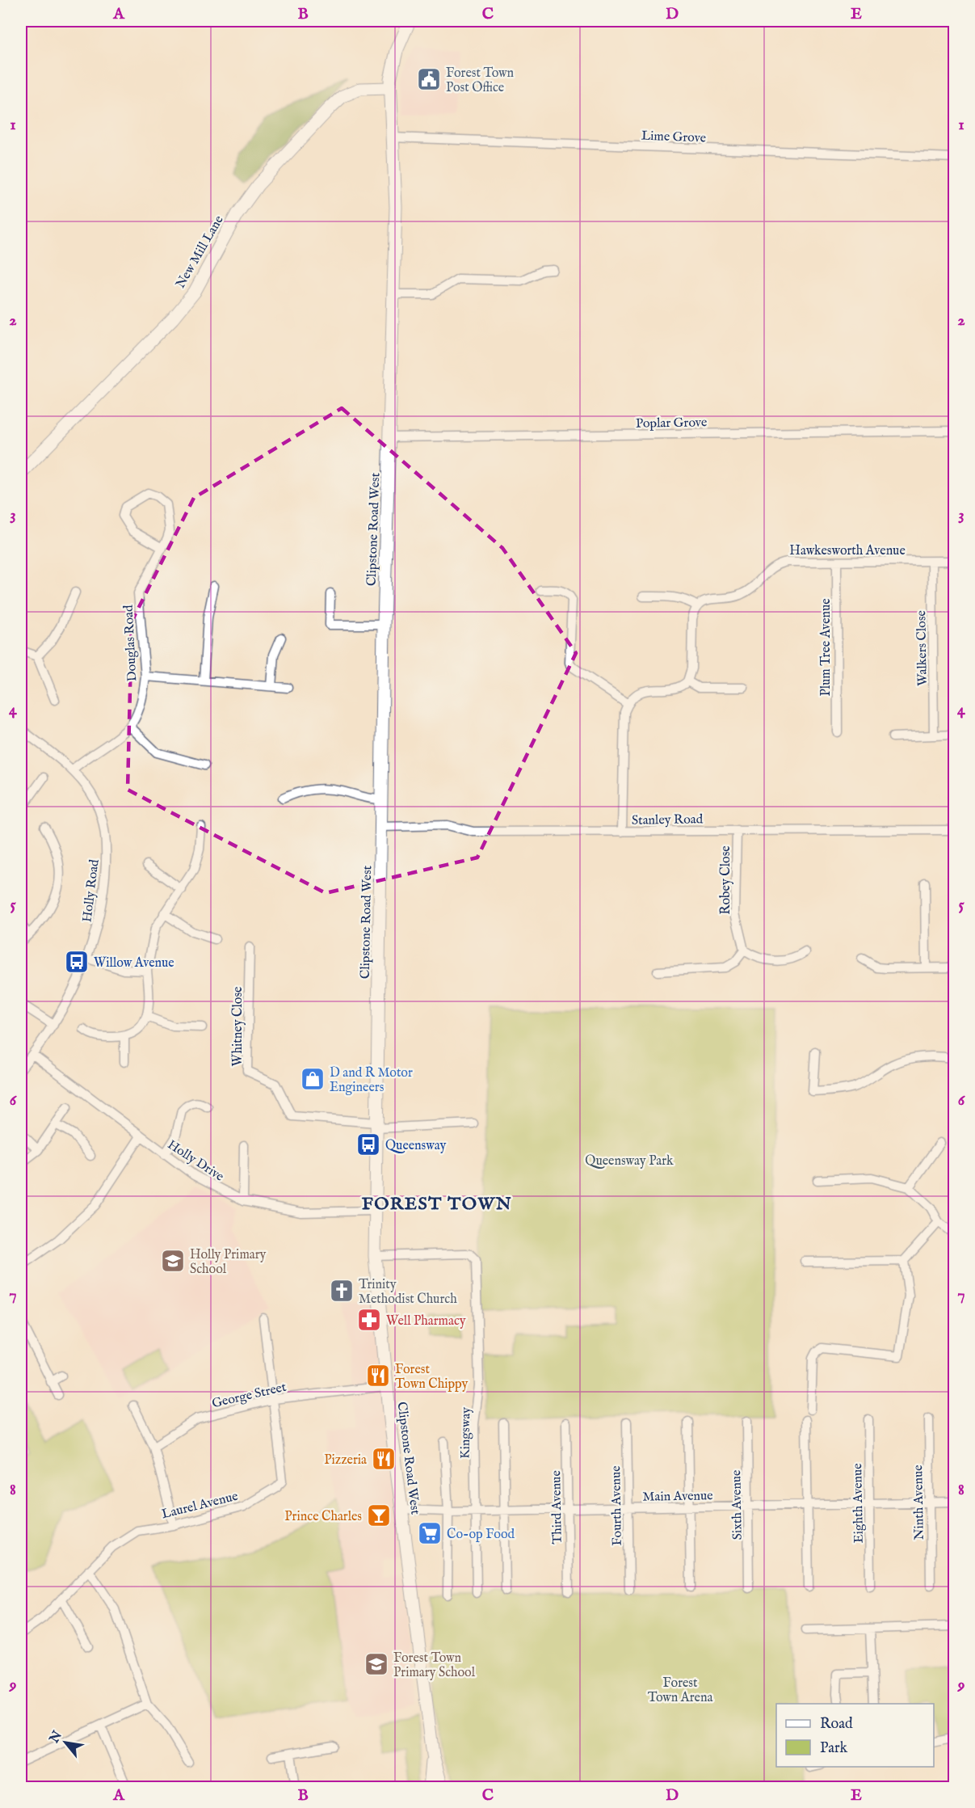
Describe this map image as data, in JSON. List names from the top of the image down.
{
  "streets": {
    "main road": ["New Mill Lane", "Clipstone Road West"],
    "street": [
      "Lime Grove",
      "Poplar Grove",
      "Hawkesworth Avenue",
      "Douglas Road",
      "Plum Tree Avenue",
      "Walkers Close",
      "Stanley Road",
      "Robey Close",
      "Holly Road",
      "Whitney Close",
      "Holly Drive",
      "George Street",
      "Kingsway",
      "Main Avenue",
      "Ninth Avenue",
      "Eighth Avenue",
      "Laurel Avenue",
      "Sixth Avenue",
      "Fourth Avenue",
      "Third Avenue"
    ]
  },
  "crossings": [
    ["Lime Grove", "Clipstone Road West"],
    ["New Mill Lane", "Clipstone Road West"],
    ["Poplar Grove", "Clipstone Road West"],
    ["Clipstone Road West", "Stanley Road"],
    ["Clipstone Road West", "Whitney Close"],
    ["Clipstone Road West", "Holly Drive"],
    ["Clipstone Road West", "George Street"],
    ["Clipstone Road West", "Kingsway"],
    ["Clipstone Road West", "Main Avenue"],
    ["Hawkesworth Avenue", "Plum Tree Avenue"],
    ["Hawkesworth Avenue", "Walkers Close"],
    ["Stanley Road", "Robey Close"],
    ["Holly Road", "Holly Drive"],
    ["George Street", "Laurel Avenue"],
    ["Kingsway", "Main Avenue"],
    ["Main Avenue", "Ninth Avenue"],
    ["Main Avenue", "Eighth Avenue"],
    ["Main Avenue", "Sixth Avenue"],
    ["Main Avenue", "Fourth Avenue"],
    ["Main Avenue", "Third Avenue"]
  ],
  "districts": ["FOREST TOWN"],
  "parks": ["Queensway Park", "Forest Town Arena"],
  "places": {
    "public building": ["Forest Town Post Office"],
    "bus stop": ["Willow Avenue", "Queensway"],
    "shop": ["D and R Motor Engineers"],
    "school or university": ["Holly Primary School", "Forest Town Primary School"],
    "church": ["Trinity Methodist Church"],
    "pharmacy": ["Well Pharmacy"],
    "restaurant": ["Forest Town Chippy", "Pizzeria"],
    "bar": ["Prince Charles"],
    "supermarket": ["Co-op Food"]
  },
  "legend": ["Road", "Park"],
  "north": "top left",
  "grid": {
    "columns": [
      "A",
      "B",
      "C",
      "D",
      "E"
    ],
    "rows": [
      "1",
      "2",
      "3",
      "4",
      "5",
      "6",
      "7",
      "8",
      "9"
    ]
  }
}
